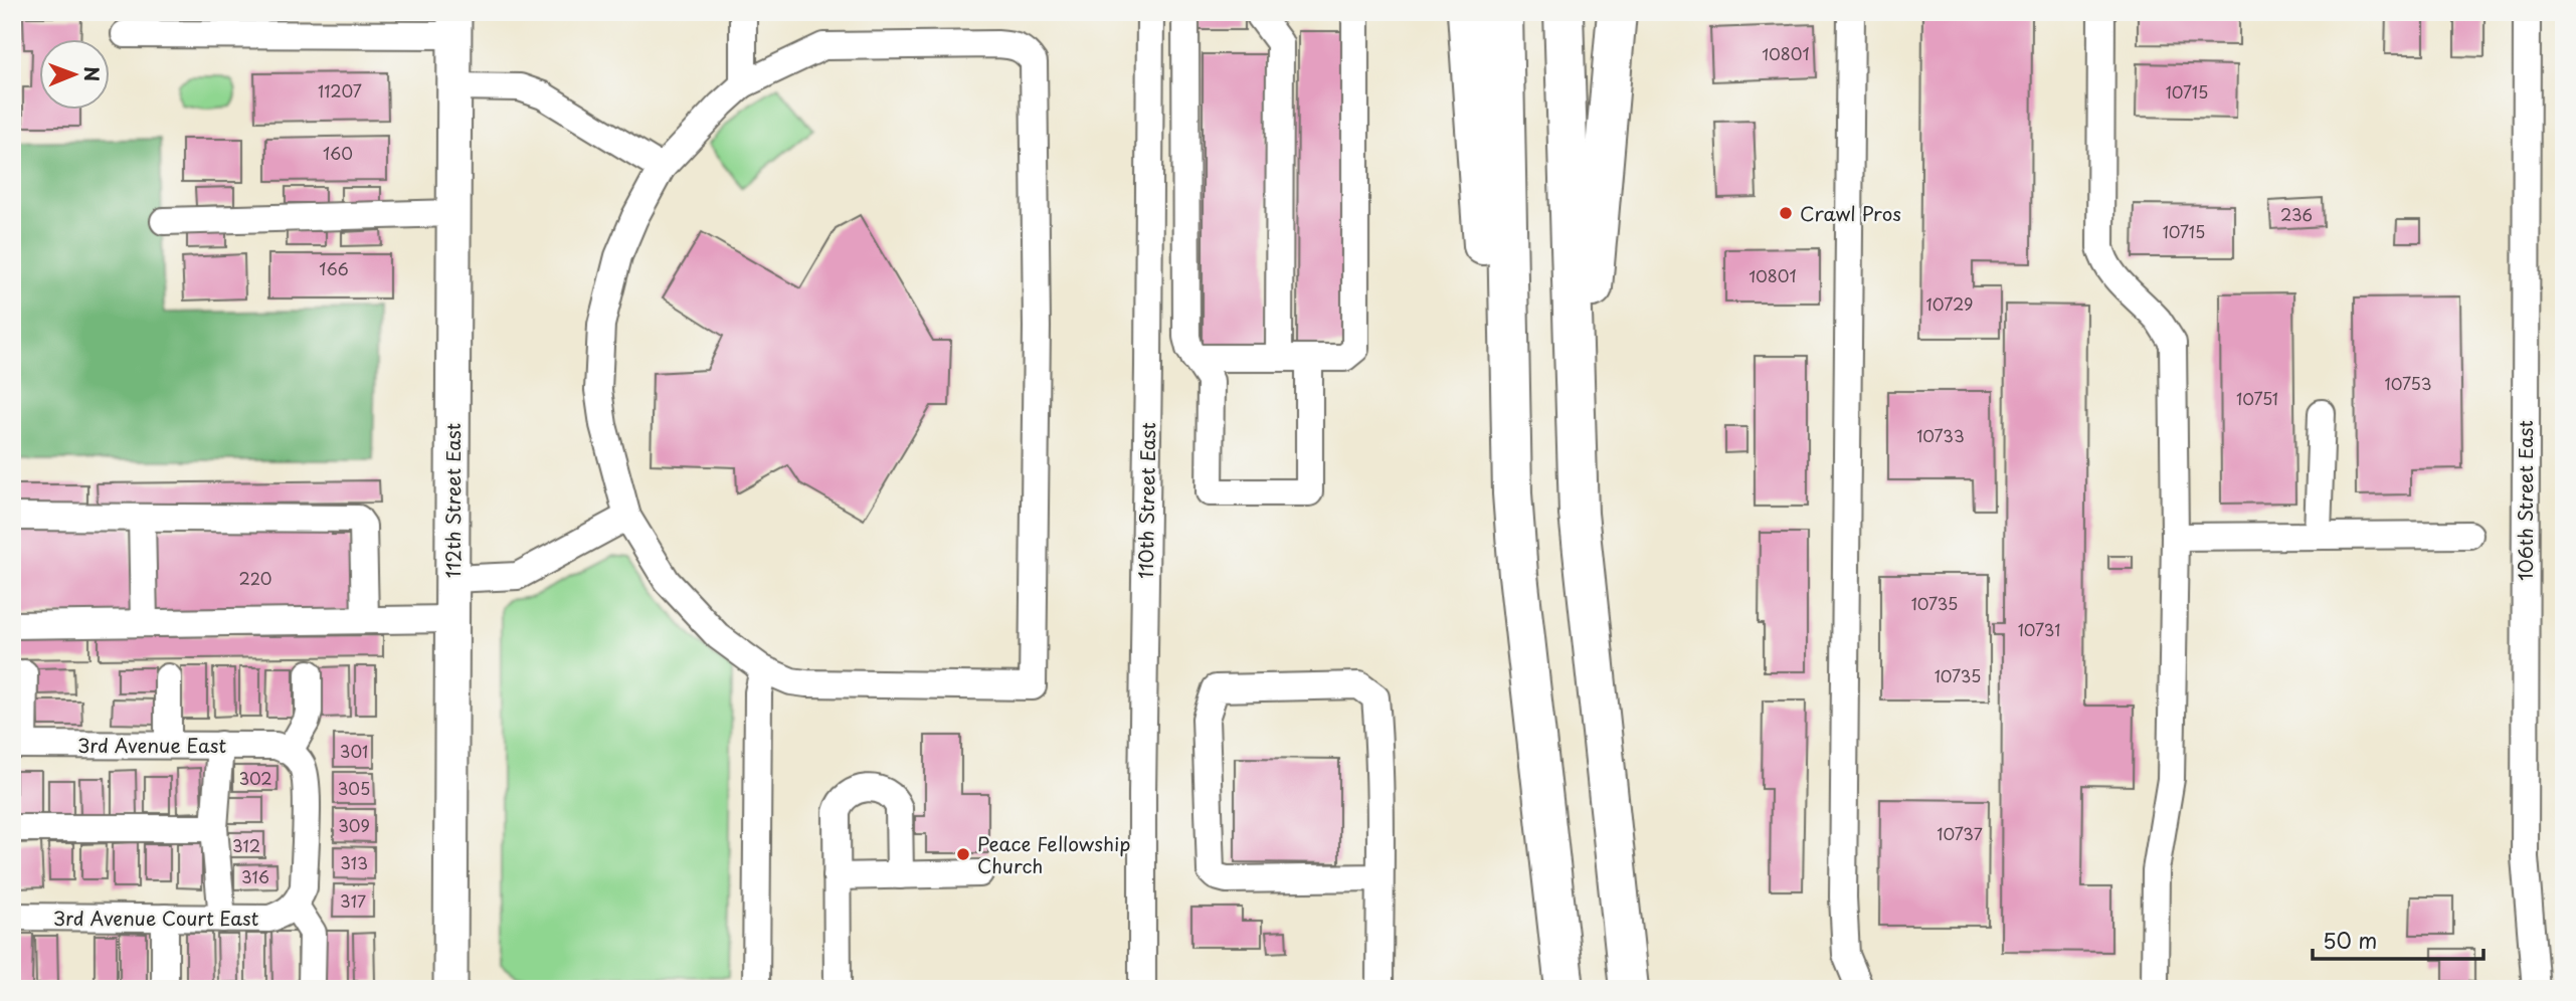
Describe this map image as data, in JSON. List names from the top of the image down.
{
  "streets": {
    "main road": ["112th Street East"],
    "street": [
      "110th Street East",
      "106th Street East",
      "3rd Avenue East",
      "3rd Avenue Court East"
    ]
  },
  "places": ["Crawl Pros", "Peace Fellowship Church"],
  "house_numbers": [
    "10801",
    "11207",
    "10715",
    "160",
    "236",
    "10715",
    "166",
    "10801",
    "10729",
    "10753",
    "10751",
    "10733",
    "220",
    "10735",
    "10731",
    "10735",
    "301",
    "302",
    "305",
    "309",
    "10737",
    "312",
    "313",
    "316",
    "317"
  ],
  "scale_bar": "50 m",
  "north": "right"
}
